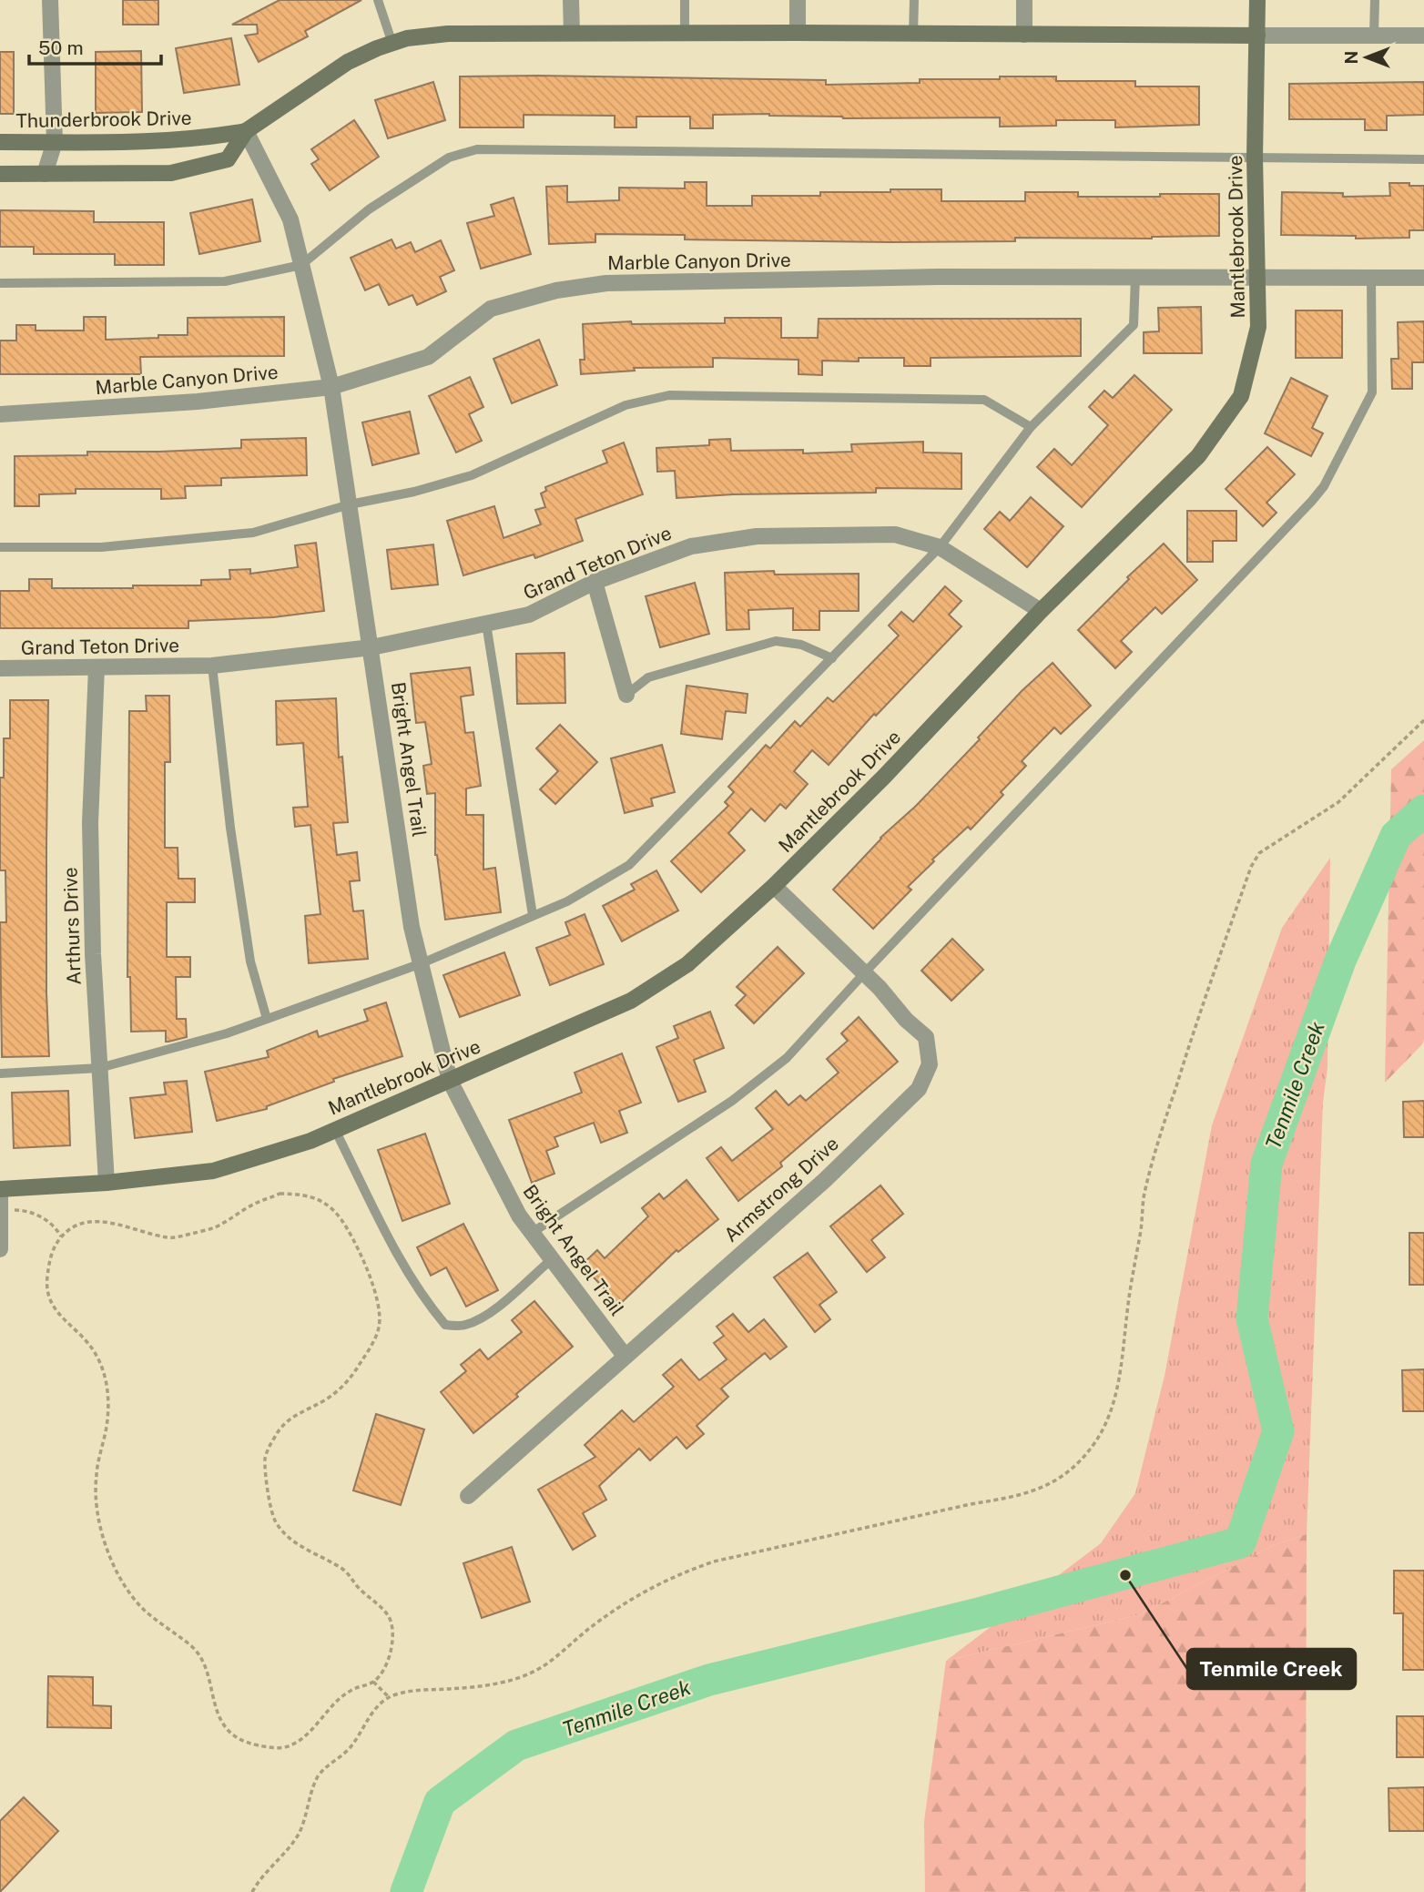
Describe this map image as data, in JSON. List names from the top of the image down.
{
  "streets": {
    "street": [
      "Thunderbrook Drive",
      "Mantlebrook Drive",
      "Marble Canyon Drive",
      "Grand Teton Drive",
      "Bright Angel Trail",
      "Arthurs Drive",
      "Armstrong Drive"
    ]
  },
  "crossings": [
    ["Thunderbrook Drive", "Mantlebrook Drive"],
    ["Thunderbrook Drive", "Bright Angel Trail"],
    ["Mantlebrook Drive", "Marble Canyon Drive"],
    ["Mantlebrook Drive", "Grand Teton Drive"],
    ["Mantlebrook Drive", "Bright Angel Trail"],
    ["Mantlebrook Drive", "Arthurs Drive"],
    ["Mantlebrook Drive", "Armstrong Drive"],
    ["Marble Canyon Drive", "Bright Angel Trail"],
    ["Grand Teton Drive", "Bright Angel Trail"],
    ["Grand Teton Drive", "Arthurs Drive"],
    ["Bright Angel Trail", "Armstrong Drive"]
  ],
  "water": ["Tenmile Creek"],
  "places": ["Tenmile Creek"],
  "scale_bar": "50 m",
  "north": "left"
}
